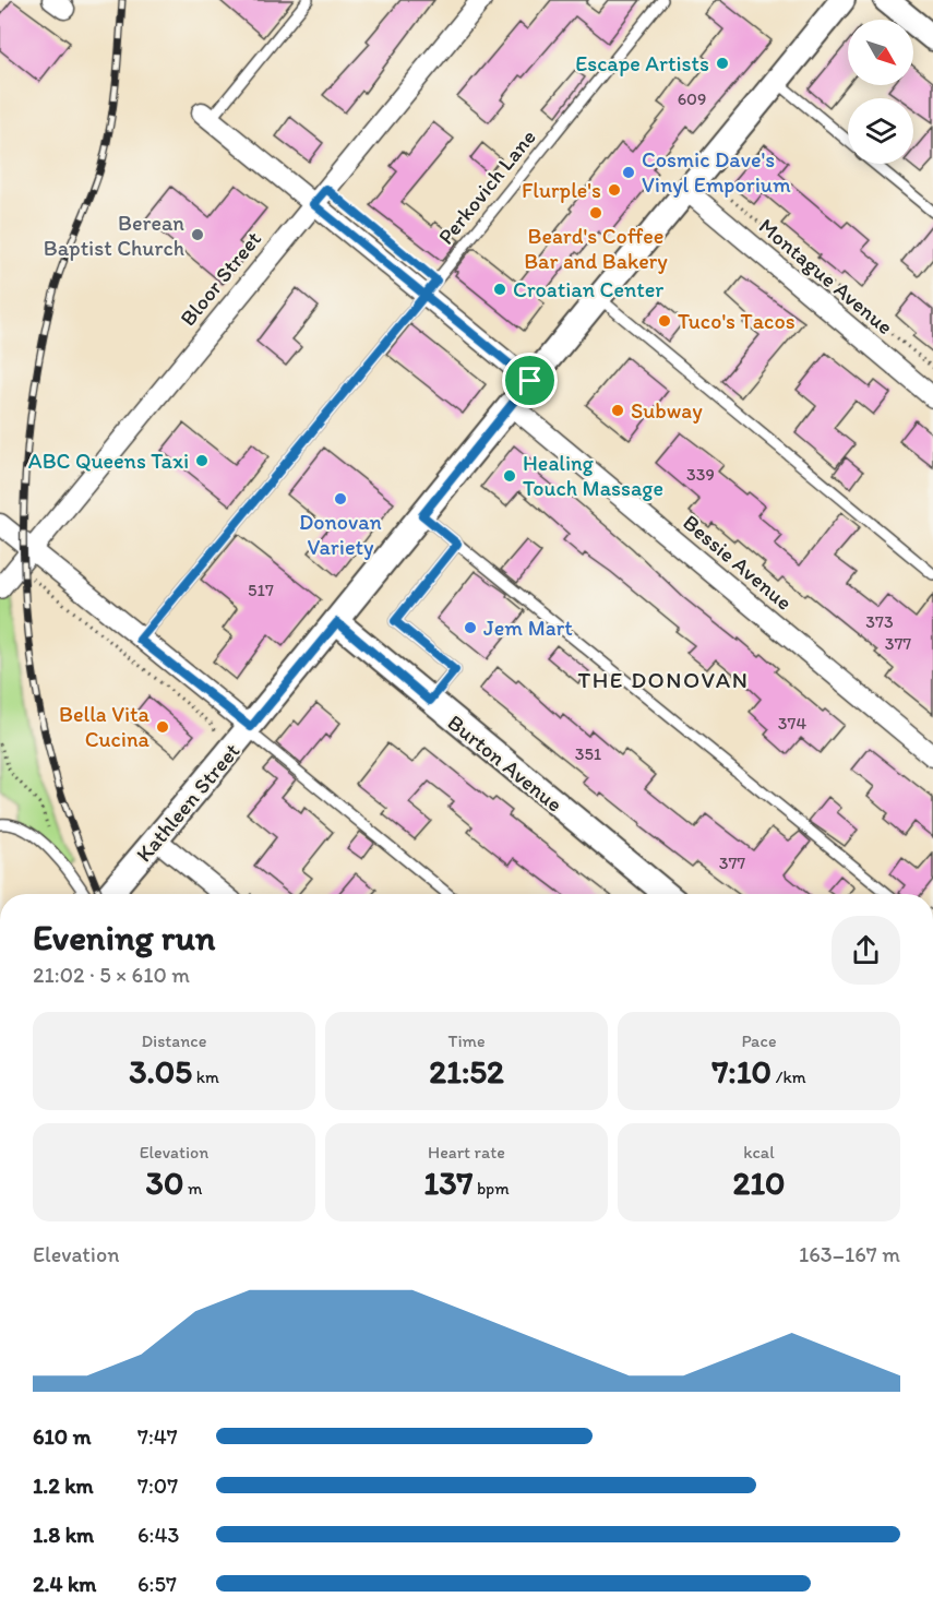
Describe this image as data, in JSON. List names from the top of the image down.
{
  "streets": {
    "street": [
      "Montague Avenue",
      "Bloor Street",
      "Bessie Avenue",
      "Burton Avenue",
      "Kathleen Street"
    ],
    "lane": ["Perkovich Lane"]
  },
  "crossings": [
    ["Montague Avenue", "Kathleen Street"],
    ["Bessie Avenue", "Kathleen Street"],
    ["Burton Avenue", "Kathleen Street"]
  ],
  "districts": ["THE DONOVAN"],
  "places": [
    "Escape Artists",
    "Cosmic Dave's Vinyl Emporium",
    "Flurple's",
    "Beard's Coffee Bar and Bakery",
    "Berean Baptist Church",
    "Croatian Center",
    "Tuco's Tacos",
    "Subway",
    "ABC Queens Taxi",
    "Healing Touch Massage",
    "Donovan Variety",
    "Jem Mart",
    "Bella Vita Cucina"
  ],
  "house_numbers": [
    "609",
    "339",
    "517",
    "373",
    "377",
    "374",
    "351",
    "377"
  ],
  "north": "bottom right",
  "page": {
    "heading": ["Evening run", "21:02 · 5 × 610 m"],
    "stats": [
      ["Distance", "3.05 km"],
      ["Time", "21:52"],
      ["Pace", "7:10 /km"],
      ["Elevation", "30 m"],
      ["Heart rate", "137 bpm"],
      ["kcal", "210"]
    ],
    "chart": ["Elevation", "163–167 m"],
    "list": [
      {
        "name": "610 m",
        "note": "7:47"
      },
      {
        "name": "1.2 km",
        "note": "7:07"
      },
      {
        "name": "1.8 km",
        "note": "6:43"
      },
      {
        "name": "2.4 km",
        "note": "6:57"
      }
    ]
  }
}
